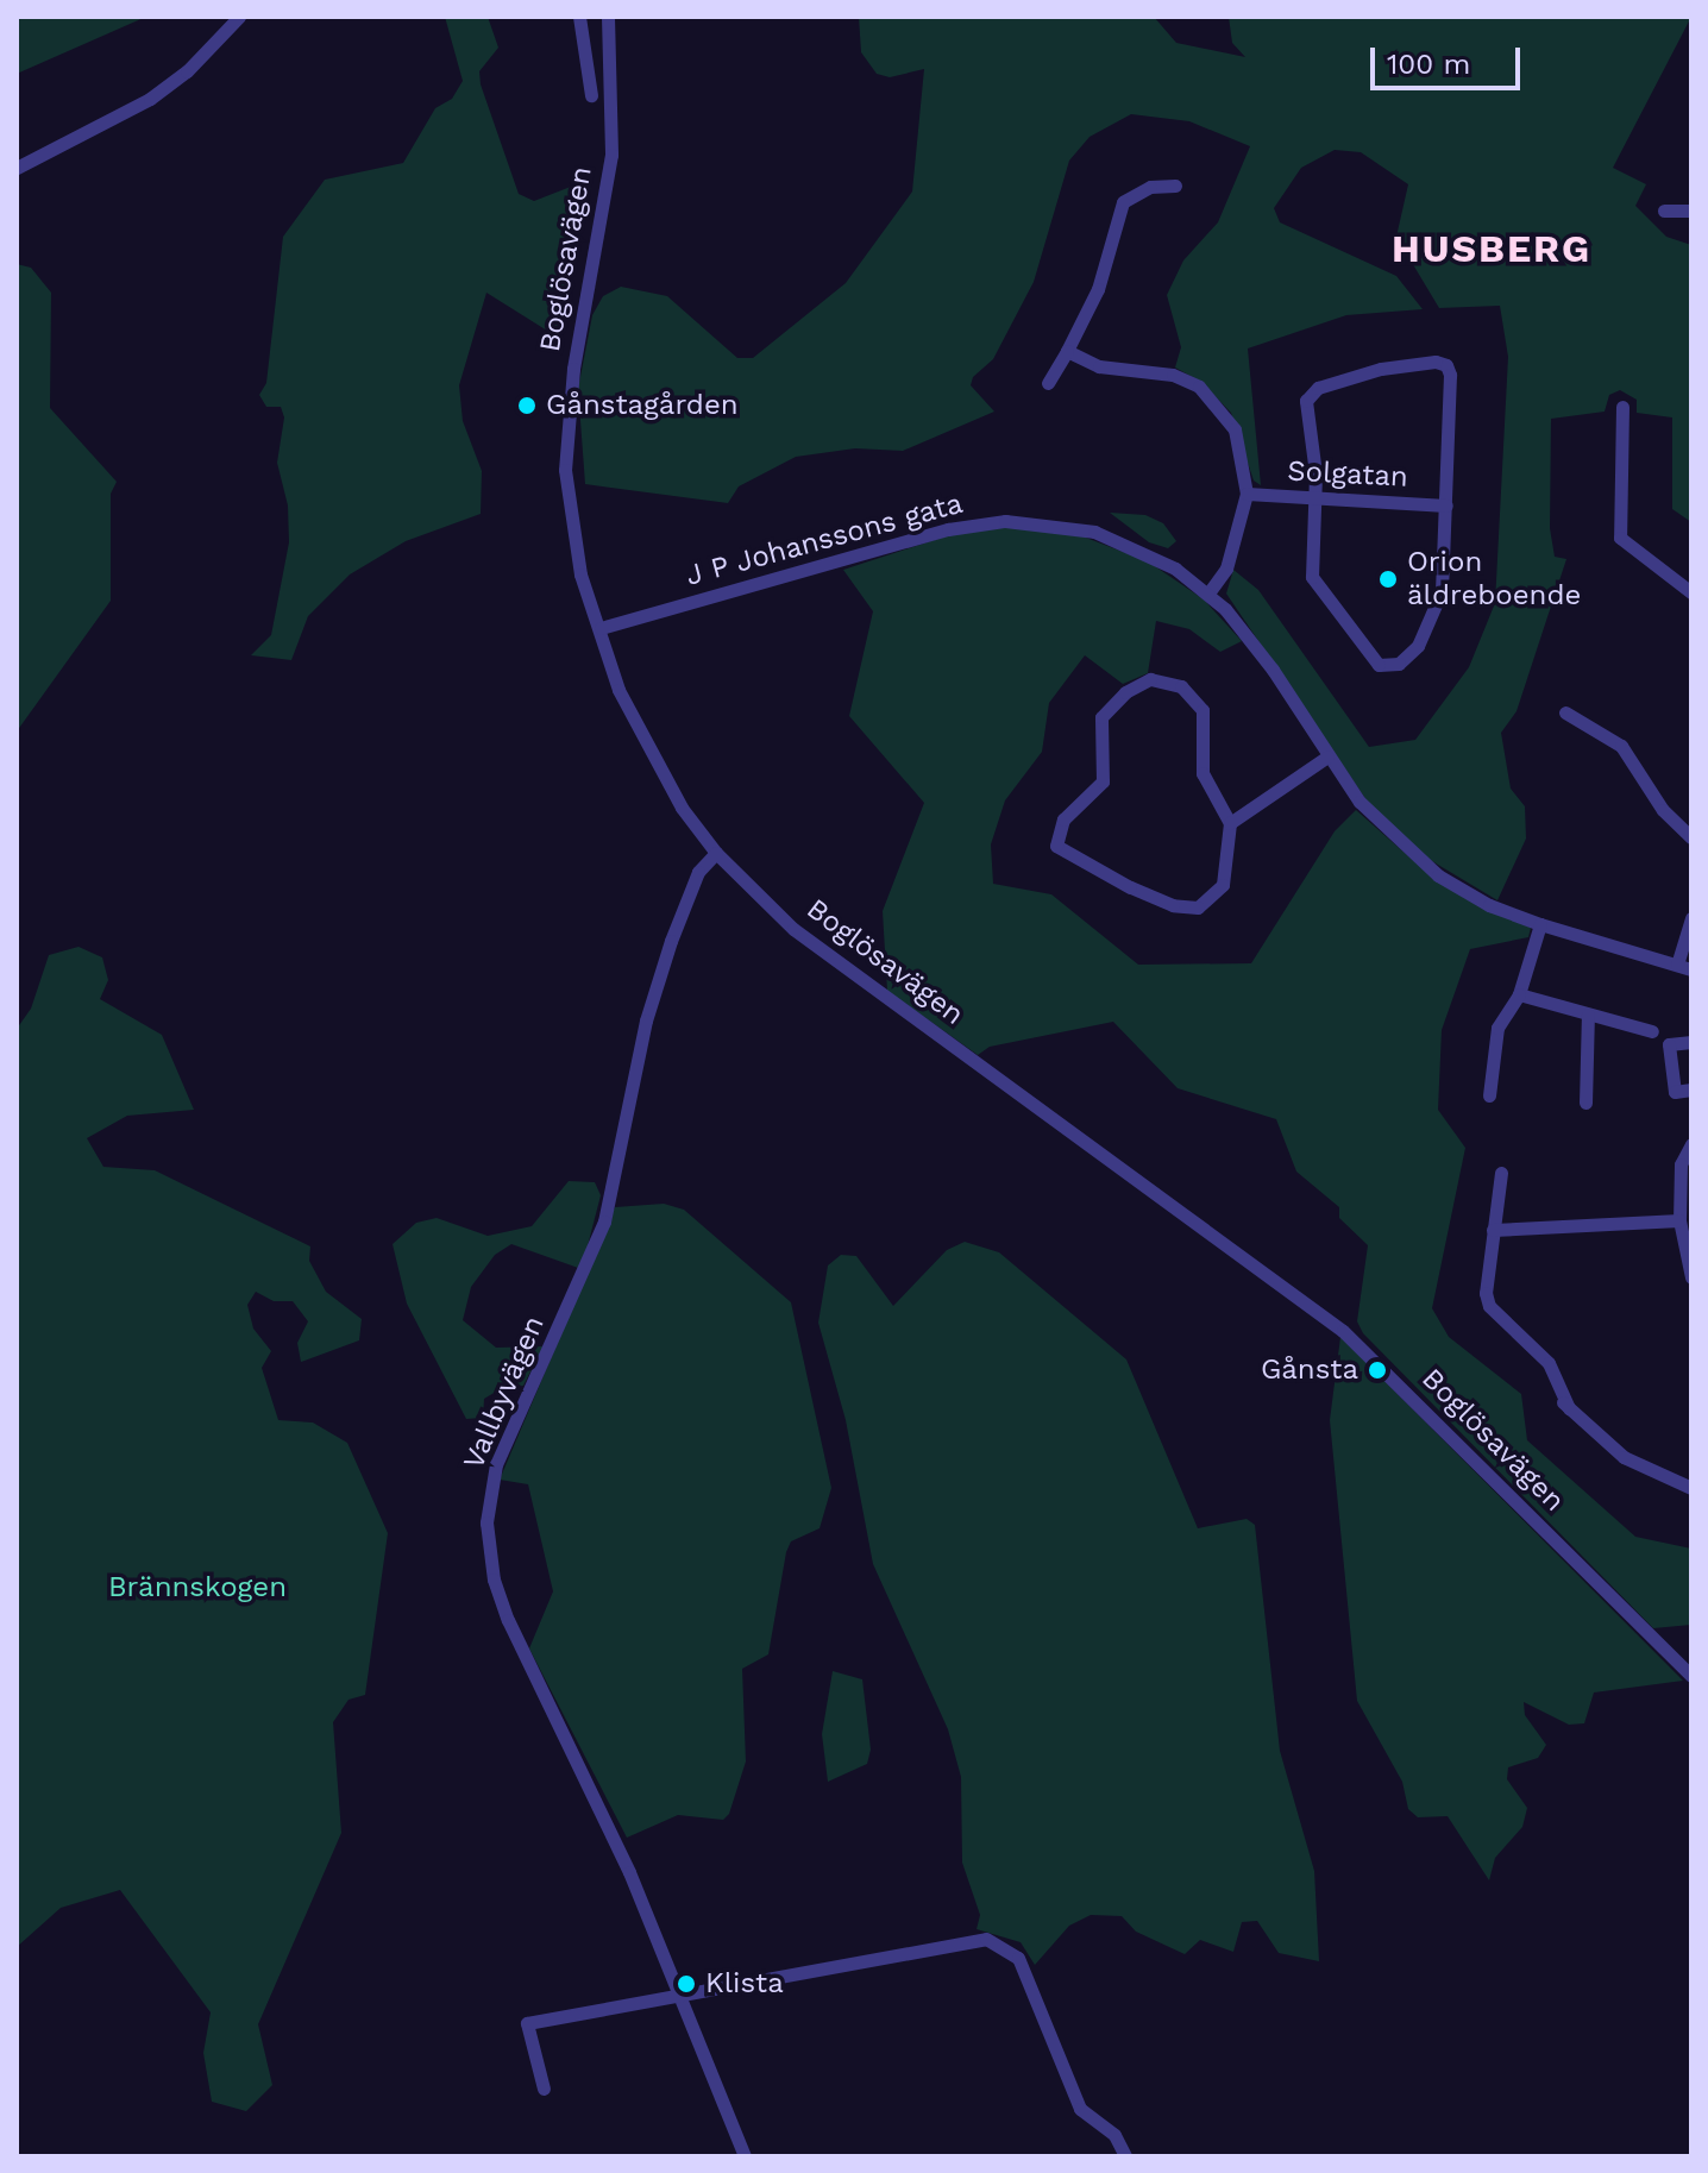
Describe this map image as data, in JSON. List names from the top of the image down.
{
  "streets": {
    "street": [
      "Boglösavägen",
      "Solgatan",
      "J P Johanssons gata",
      "Vallbyvägen"
    ]
  },
  "crossings": [
    ["Boglösavägen", "J P Johanssons gata"],
    ["Boglösavägen", "Vallbyvägen"]
  ],
  "districts": ["HUSBERG"],
  "parks": ["Brännskogen"],
  "places": [
    "Gånstagården",
    "Orion äldreboende",
    "Gånsta",
    "Klista"
  ],
  "scale_bar": "100 m"
}
